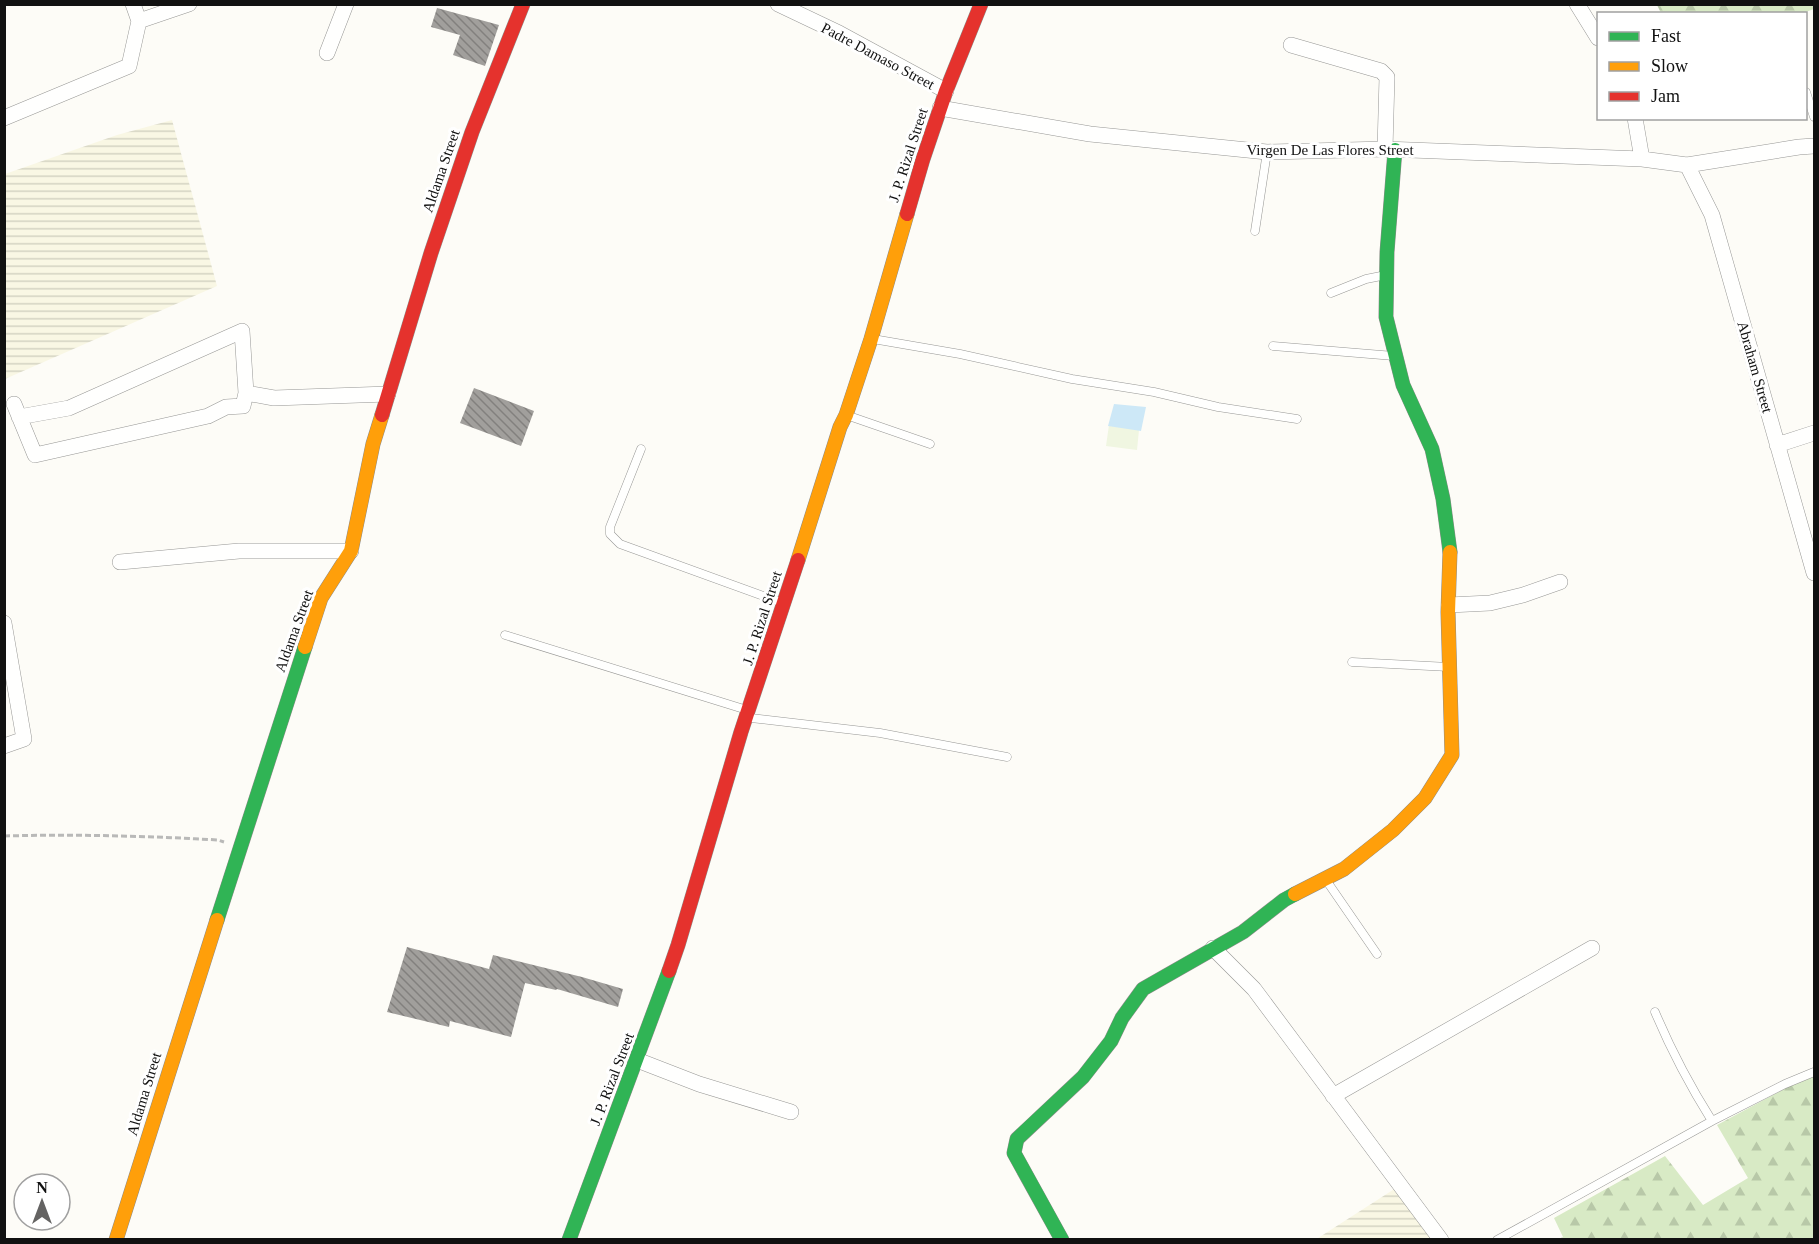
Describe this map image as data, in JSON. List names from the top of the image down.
{
  "streets": {
    "street": [
      "Padre Damaso Street",
      "Virgen De Las Flores Street",
      "J. P. Rizal Street",
      "Aldama Street",
      "Abraham Street"
    ]
  },
  "crossings": [
    ["Padre Damaso Street", "J. P. Rizal Street"],
    ["Virgen De Las Flores Street", "J. P. Rizal Street"],
    ["Virgen De Las Flores Street", "Abraham Street"]
  ],
  "legend": ["Fast", "Slow", "Jam"],
  "north": "top"
}
